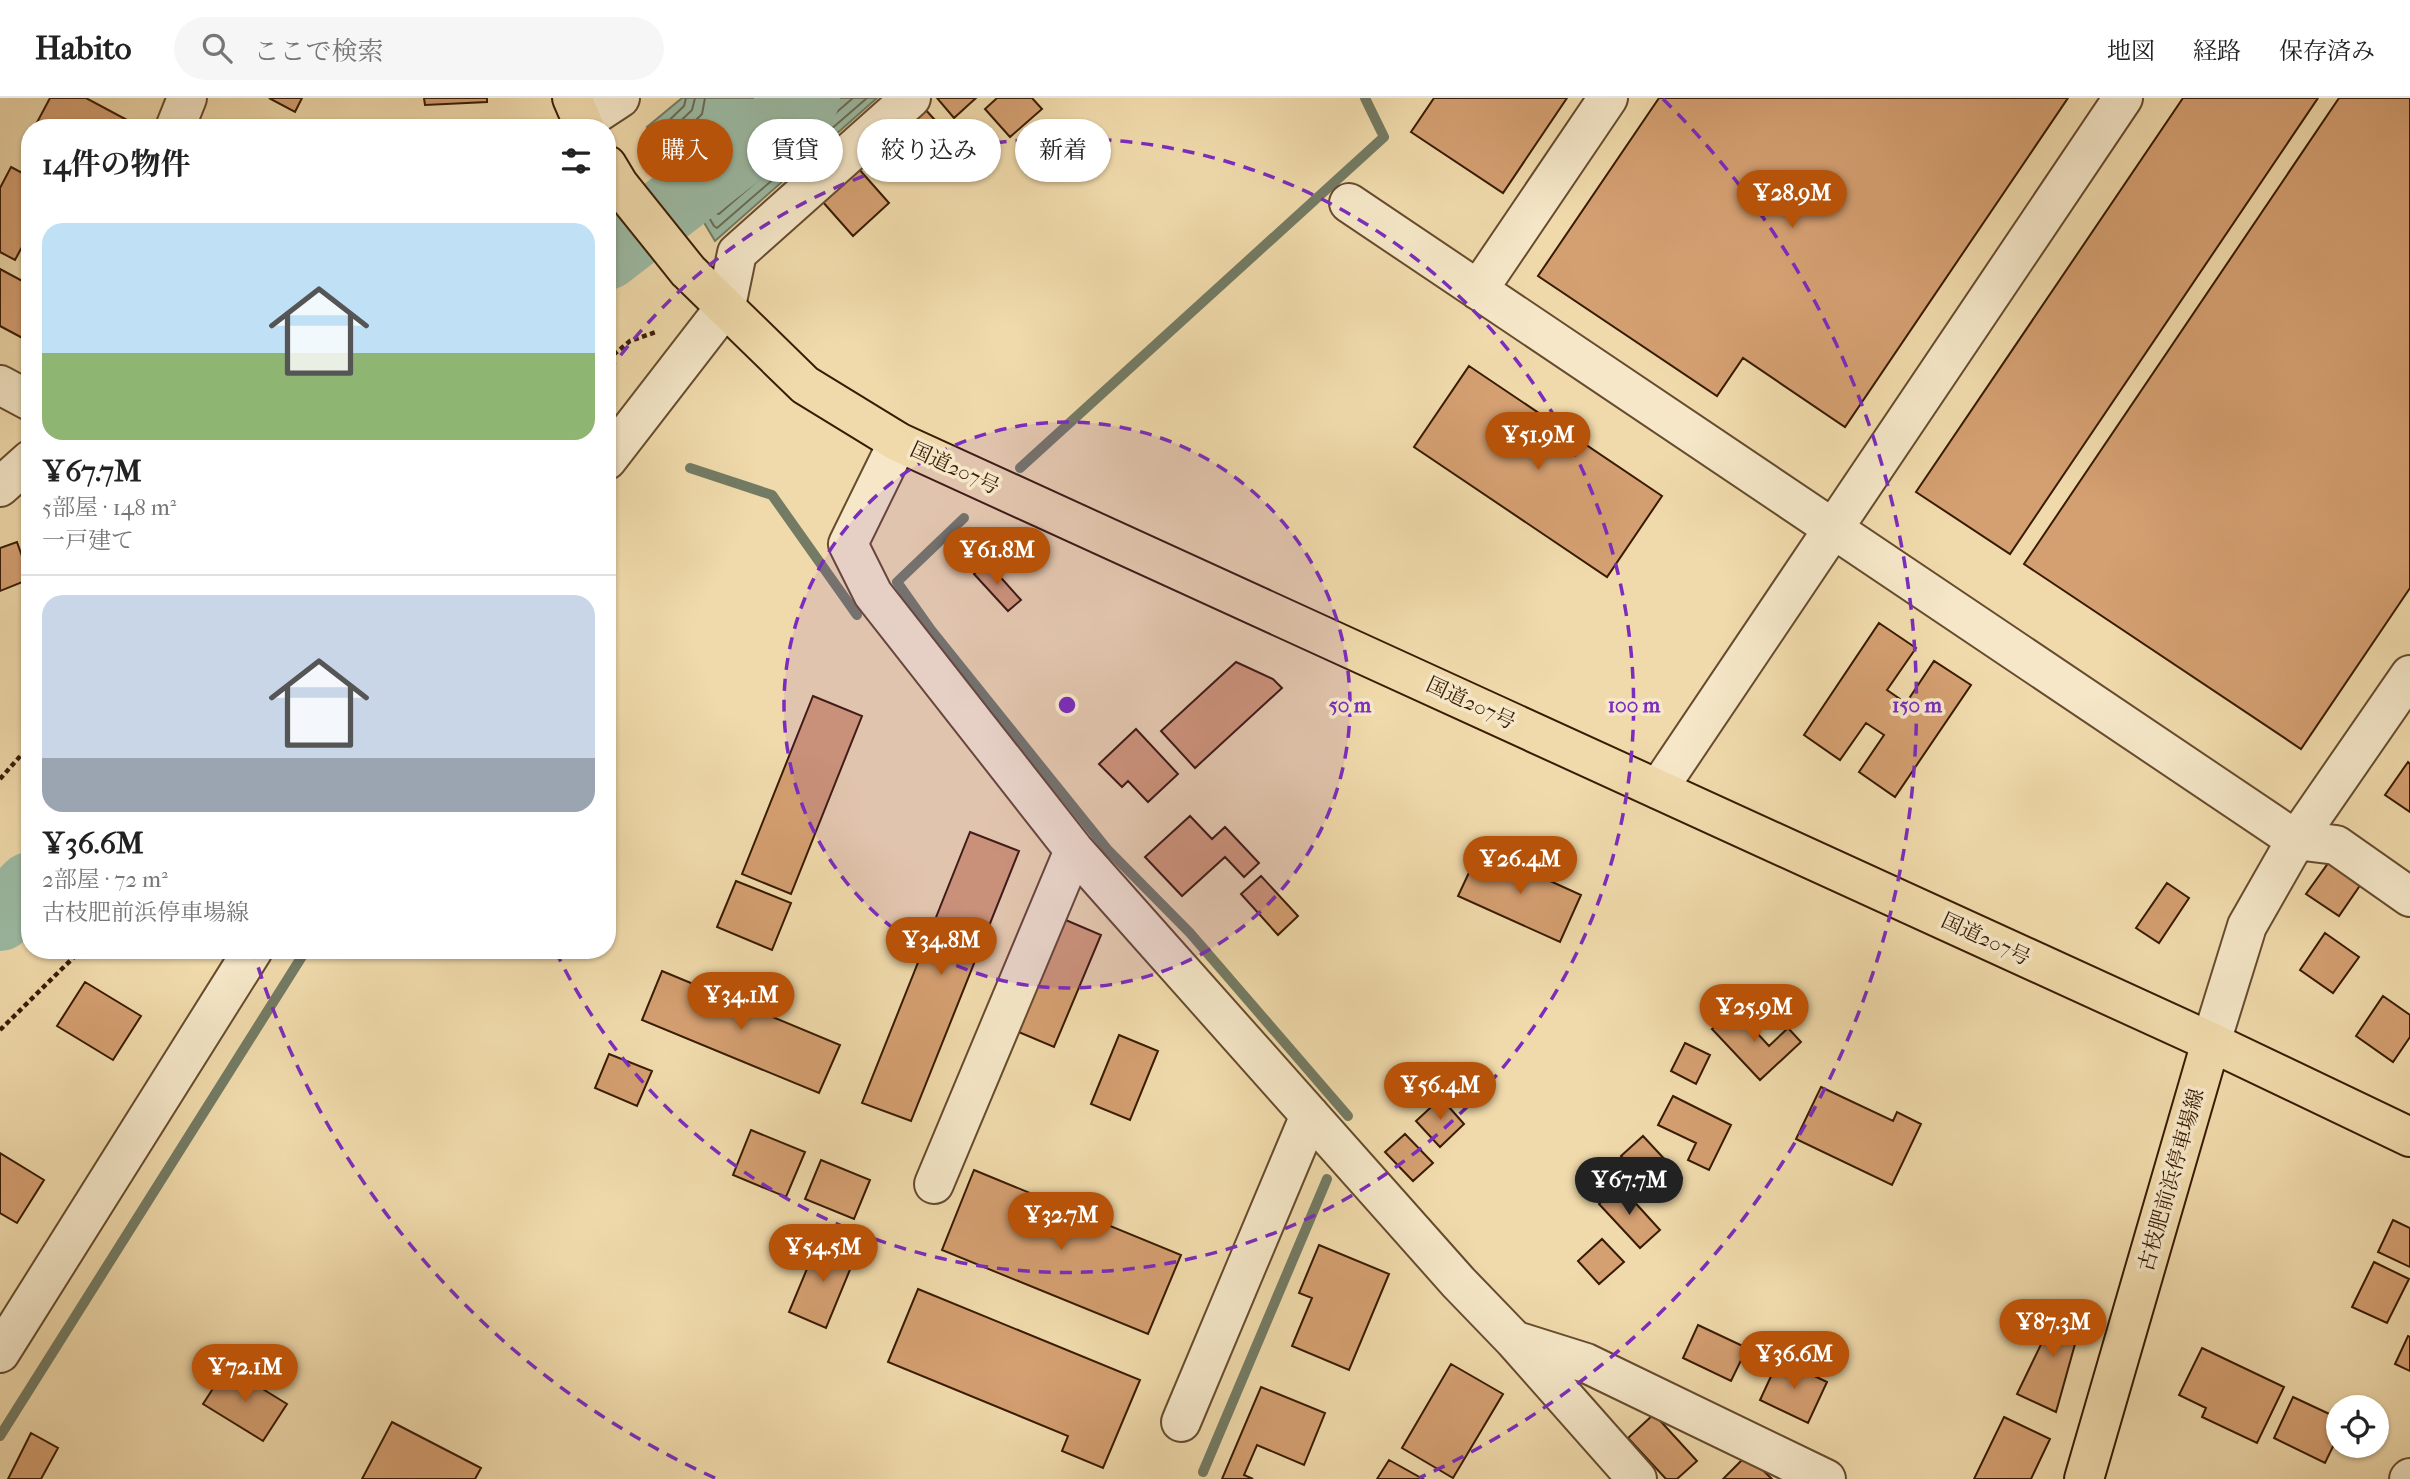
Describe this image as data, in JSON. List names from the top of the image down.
{
  "streets": {
    "main road": ["国道207号", "古枝肥前浜停車場線"]
  },
  "crossings": [
    ["国道207号", "古枝肥前浜停車場線"]
  ],
  "page": {
    "header": "Habito",
    "search": "ここで検索",
    "nav": ["地図", "経路", "保存済み"],
    "chip": [
      "購入",
      "賃貸",
      "絞り込み",
      "新着"
    ],
    "heading": "14件の物件",
    "price": [
      "¥28.9M",
      "¥51.9M",
      "¥61.8M",
      "¥26.4M",
      "¥34.8M",
      "¥34.1M",
      "¥25.9M",
      "¥56.4M",
      "¥67.7M",
      "¥32.7M",
      "¥54.5M",
      "¥87.3M",
      "¥36.6M",
      "¥72.1M"
    ],
    "list": [
      {
        "name": "¥67.7M",
        "note": "5部屋 · 148 m² · 一戸建て"
      },
      {
        "name": "¥36.6M",
        "note": "2部屋 · 72 m² · 古枝肥前浜停車場線"
      }
    ]
  },
  "rings": ["50 m", "100 m", "150 m"]
}
